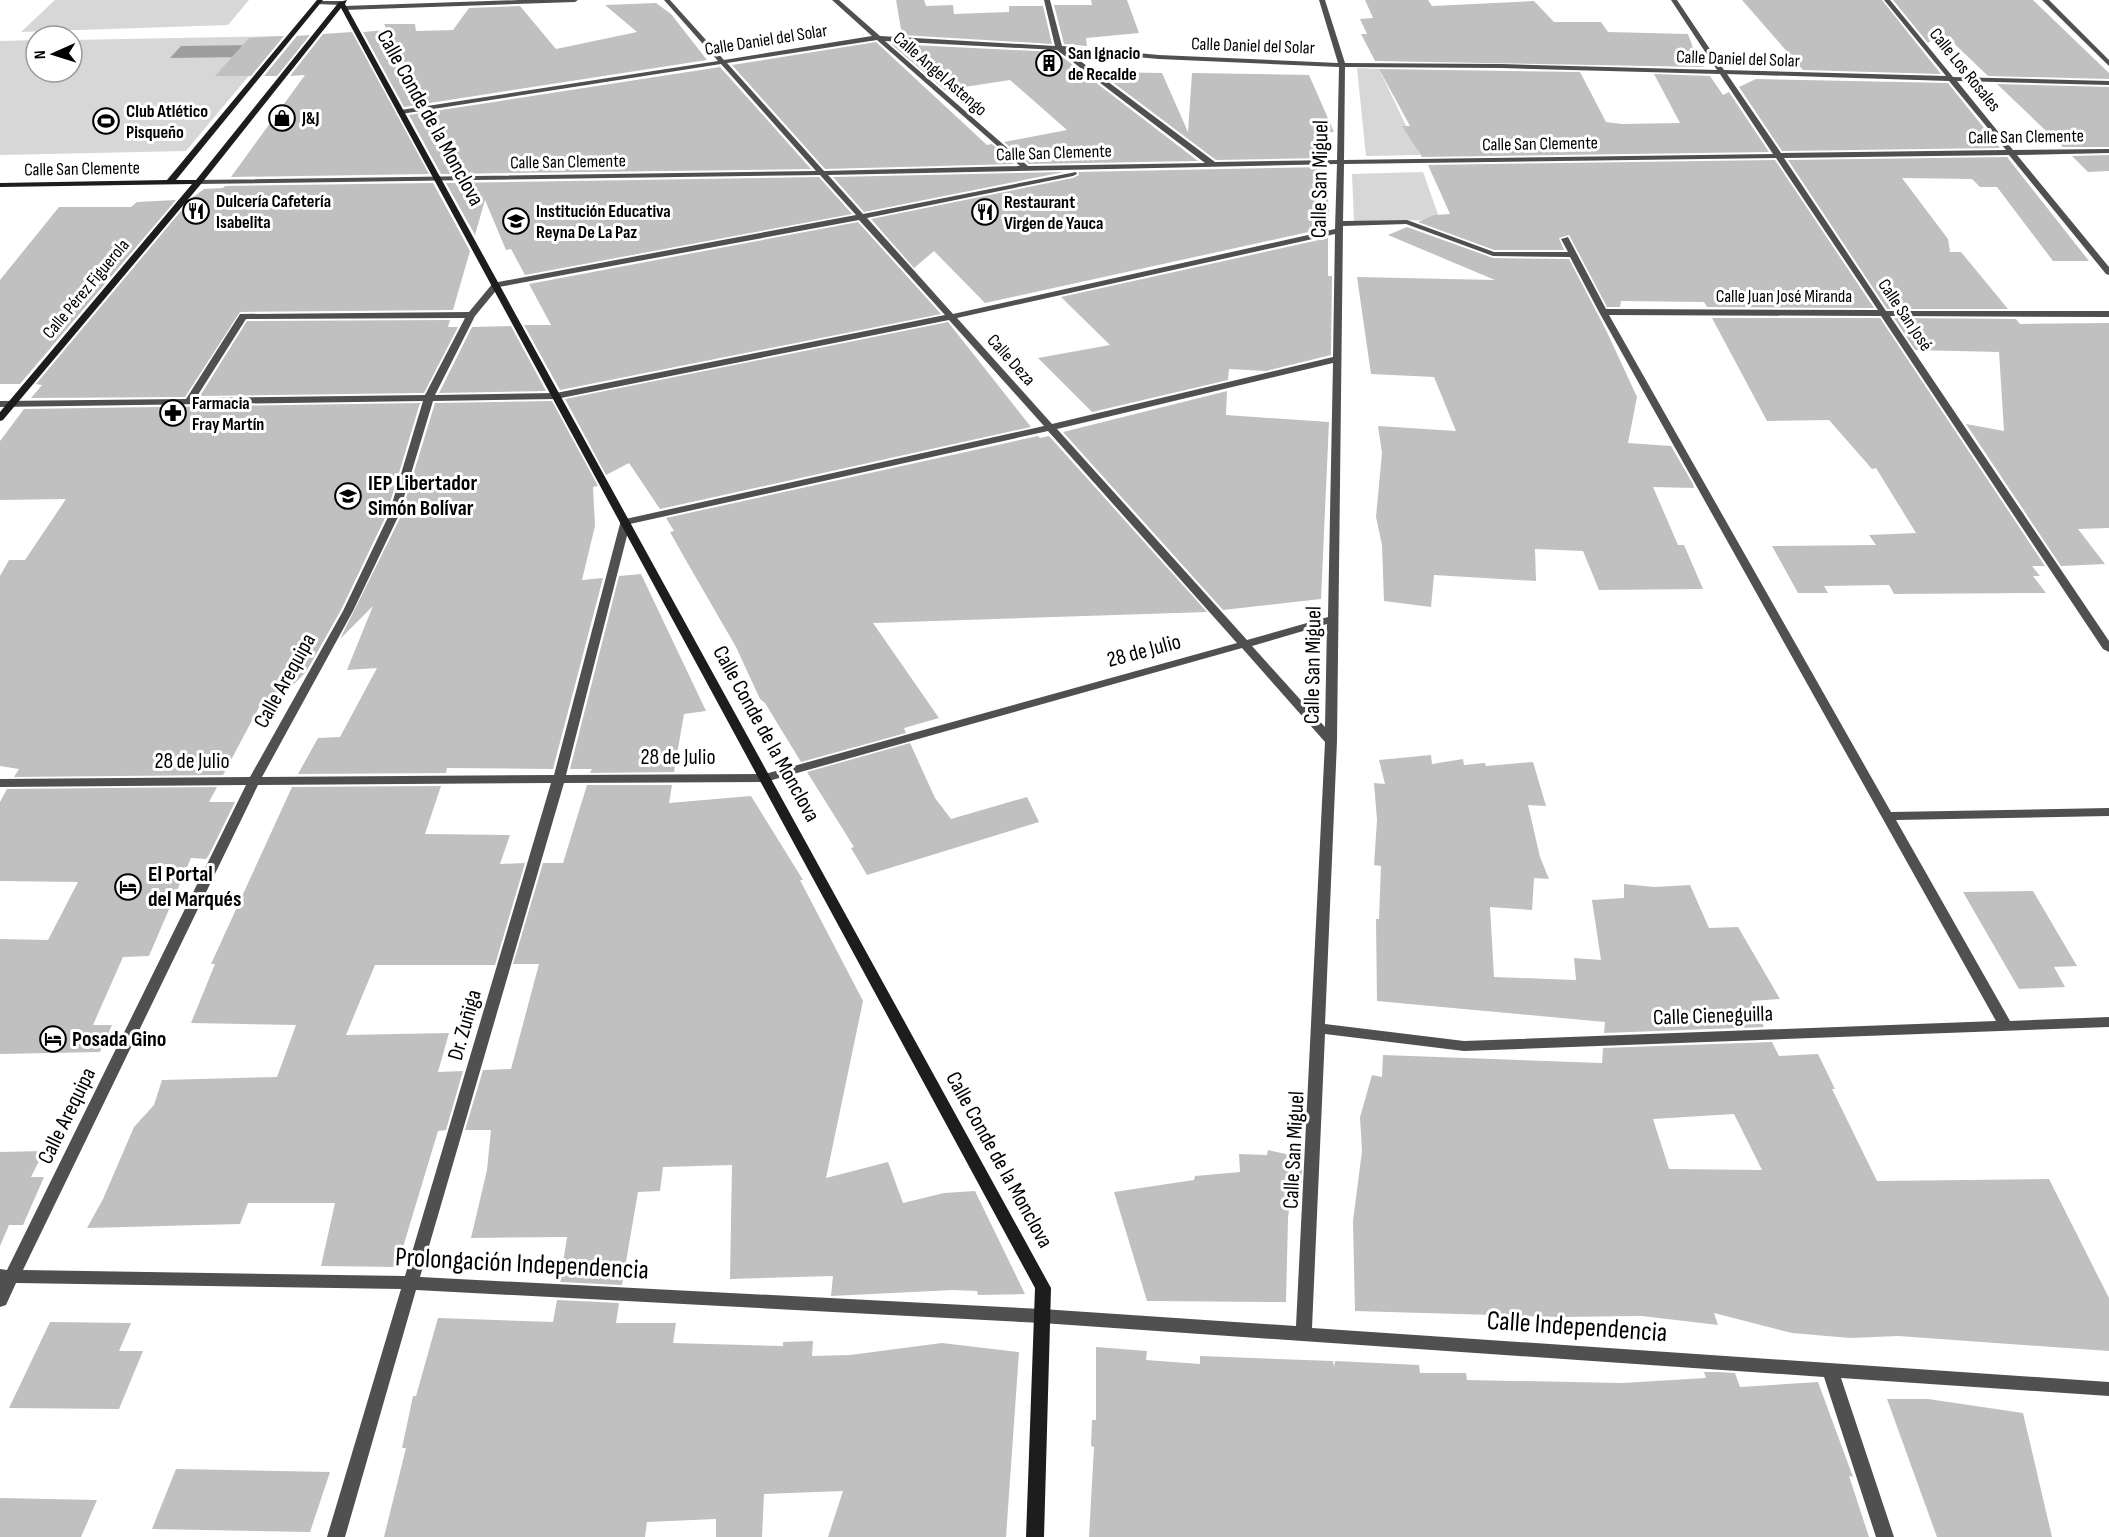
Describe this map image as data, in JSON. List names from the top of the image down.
{
  "streets": {
    "street": [
      "Calle Daniel del Solar",
      "Calle Los Rosales",
      "Calle Angel Astengo",
      "Calle Conde de la Monclova",
      "Calle San Clemente",
      "Calle San Miguel",
      "Calle Pérez Figuerola",
      "Calle Juan José Miranda",
      "Calle San José",
      "Calle Deza",
      "28 de Julio",
      "Calle Arequipa",
      "Calle Cieneguilla",
      "Dr. Zuñiga",
      "Prolongación Independencia",
      "Calle Independencia"
    ]
  },
  "crossings": [
    ["Calle Daniel del Solar", "Calle Los Rosales"],
    ["Calle Daniel del Solar", "Calle Angel Astengo"],
    ["Calle Daniel del Solar", "Calle Conde de la Monclova"],
    ["Calle Daniel del Solar", "Calle San Miguel"],
    ["Calle Daniel del Solar", "Calle San José"],
    ["Calle Daniel del Solar", "Calle Deza"],
    ["Calle Los Rosales", "Calle San Clemente"],
    ["Calle Angel Astengo", "Calle San Clemente"],
    ["Calle Conde de la Monclova", "Calle San Clemente"],
    ["Calle Conde de la Monclova", "Calle Pérez Figuerola"],
    ["Calle Conde de la Monclova", "28 de Julio"],
    ["Calle Conde de la Monclova", "Calle Arequipa"],
    ["Calle Conde de la Monclova", "Dr. Zuñiga"],
    ["Calle Conde de la Monclova", "Prolongación Independencia"],
    ["Calle Conde de la Monclova", "Calle Independencia"],
    ["Calle San Clemente", "Calle San Miguel"],
    ["Calle San Clemente", "Calle Pérez Figuerola"],
    ["Calle San Clemente", "Calle San José"],
    ["Calle San Clemente", "Calle Deza"],
    ["Calle San Miguel", "Calle Deza"],
    ["Calle San Miguel", "28 de Julio"],
    ["Calle San Miguel", "Calle Cieneguilla"],
    ["Calle San Miguel", "Calle Independencia"],
    ["Calle Juan José Miranda", "Calle San José"],
    ["Calle Deza", "28 de Julio"],
    ["28 de Julio", "Calle Arequipa"],
    ["28 de Julio", "Dr. Zuñiga"],
    ["Calle Arequipa", "Prolongación Independencia"],
    ["Dr. Zuñiga", "Prolongación Independencia"],
    ["Prolongación Independencia", "Calle Independencia"]
  ],
  "places": {
    "building": ["San Ignacio de Recalde"],
    "shop": ["J&J"],
    "sports": ["Club Atlético Pisqueño"],
    "restaurant": ["Dulcería Cafetería Isabelita", "Restaurant Virgen de Yauca"],
    "school or university": ["Institución Educativa Reyna De La Paz", "IEP Libertador Simón Bolívar"],
    "pharmacy": ["Farmacia Fray Martín"],
    "hotel": ["El Portal del Marqués", "Posada Gino"]
  },
  "north": "left"
}
